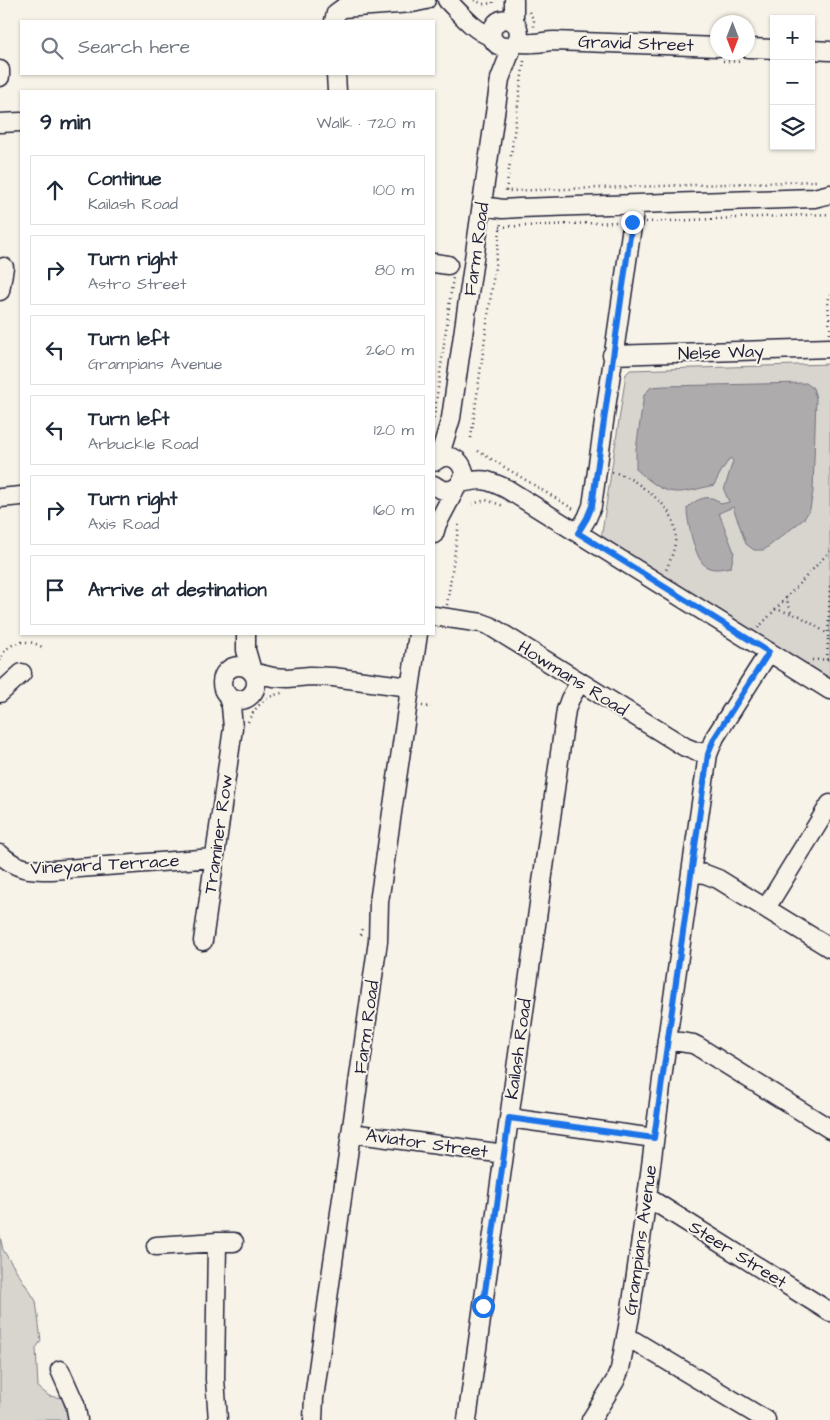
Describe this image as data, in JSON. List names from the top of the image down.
{
  "streets": {
    "street": [
      "Gravid Street",
      "Farm Road",
      "Nelse Way",
      "Howmans Road",
      "Traminer Row",
      "Vineyard Terrace",
      "Kailash Road",
      "Aviator Street",
      "Grampians Avenue",
      "Steer Street"
    ]
  },
  "crossings": [
    ["Gravid Street", "Farm Road"],
    ["Farm Road", "Aviator Street"],
    ["Howmans Road", "Kailash Road"],
    ["Howmans Road", "Grampians Avenue"],
    ["Traminer Row", "Vineyard Terrace"],
    ["Kailash Road", "Aviator Street"],
    ["Grampians Avenue", "Steer Street"]
  ],
  "north": "bottom",
  "page": {
    "map_buttons": ["+", "−"],
    "search": "Search here",
    "heading": ["9 min", "Walk · 720 m"],
    "list": [
      ["Continue", "Kailash Road", "100 m"],
      ["Turn right", "Astro Street", "80 m"],
      ["Turn left", "Grampians Avenue", "260 m"],
      ["Turn left", "Arbuckle Road", "120 m"],
      ["Turn right", "Axis Road", "160 m"],
      "Arrive at destination"
    ]
  }
}
